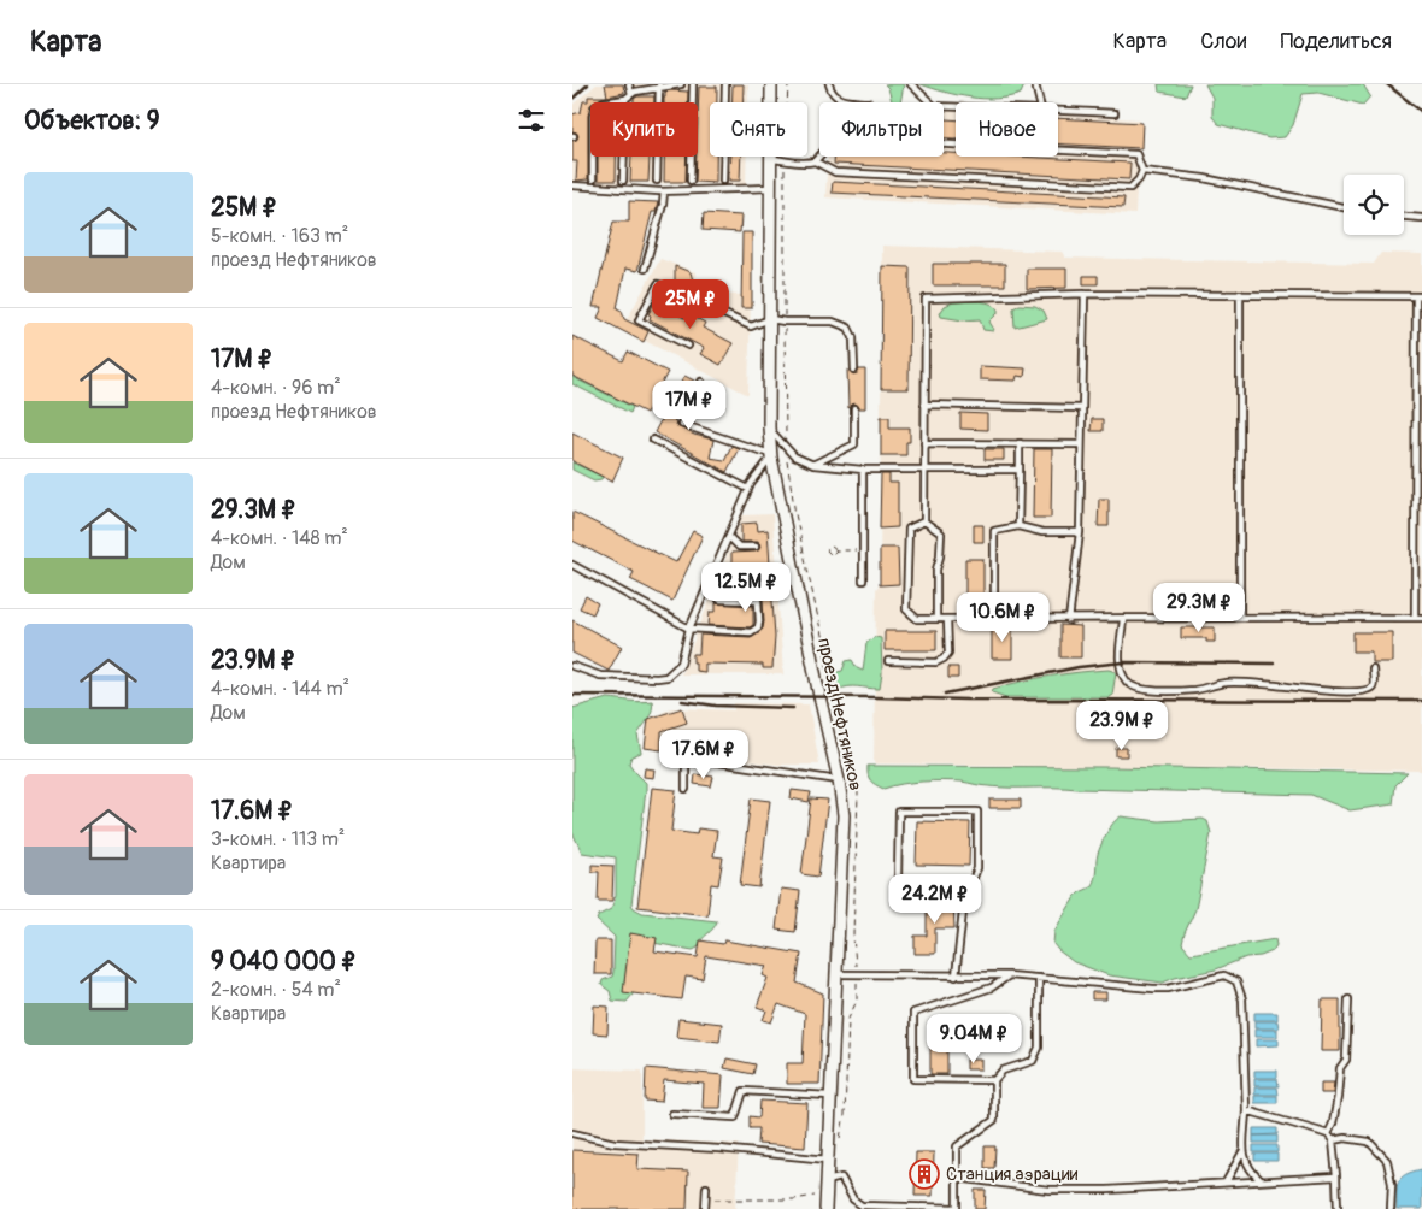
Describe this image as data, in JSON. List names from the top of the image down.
{
  "streets": {
    "street": ["проезд Нефтяников"]
  },
  "places": {
    "building": ["Станция аэрации"]
  },
  "page": {
    "header": "Карта",
    "nav": ["Карта", "Слои", "Поделиться"],
    "heading": "Объектов: 9",
    "chip": [
      "Купить",
      "Снять",
      "Фильтры",
      "Новое"
    ],
    "list": [
      {
        "name": "25M ₽",
        "note": "5-комн. · 163 m² · проезд Нефтяников"
      },
      {
        "name": "17M ₽",
        "note": "4-комн. · 96 m² · проезд Нефтяников"
      },
      {
        "name": "29.3M ₽",
        "note": "4-комн. · 148 m² · Дом"
      },
      {
        "name": "23.9M ₽",
        "note": "4-комн. · 144 m² · Дом"
      },
      {
        "name": "17.6M ₽",
        "note": "3-комн. · 113 m² · Квартира"
      },
      {
        "name": "9 040 000 ₽",
        "note": "2-комн. · 54 m² · Квартира"
      }
    ],
    "price": [
      "25M ₽",
      "17M ₽",
      "12.5M ₽",
      "29.3M ₽",
      "10.6M ₽",
      "23.9M ₽",
      "17.6M ₽",
      "24.2M ₽",
      "9.04M ₽"
    ]
  }
}
